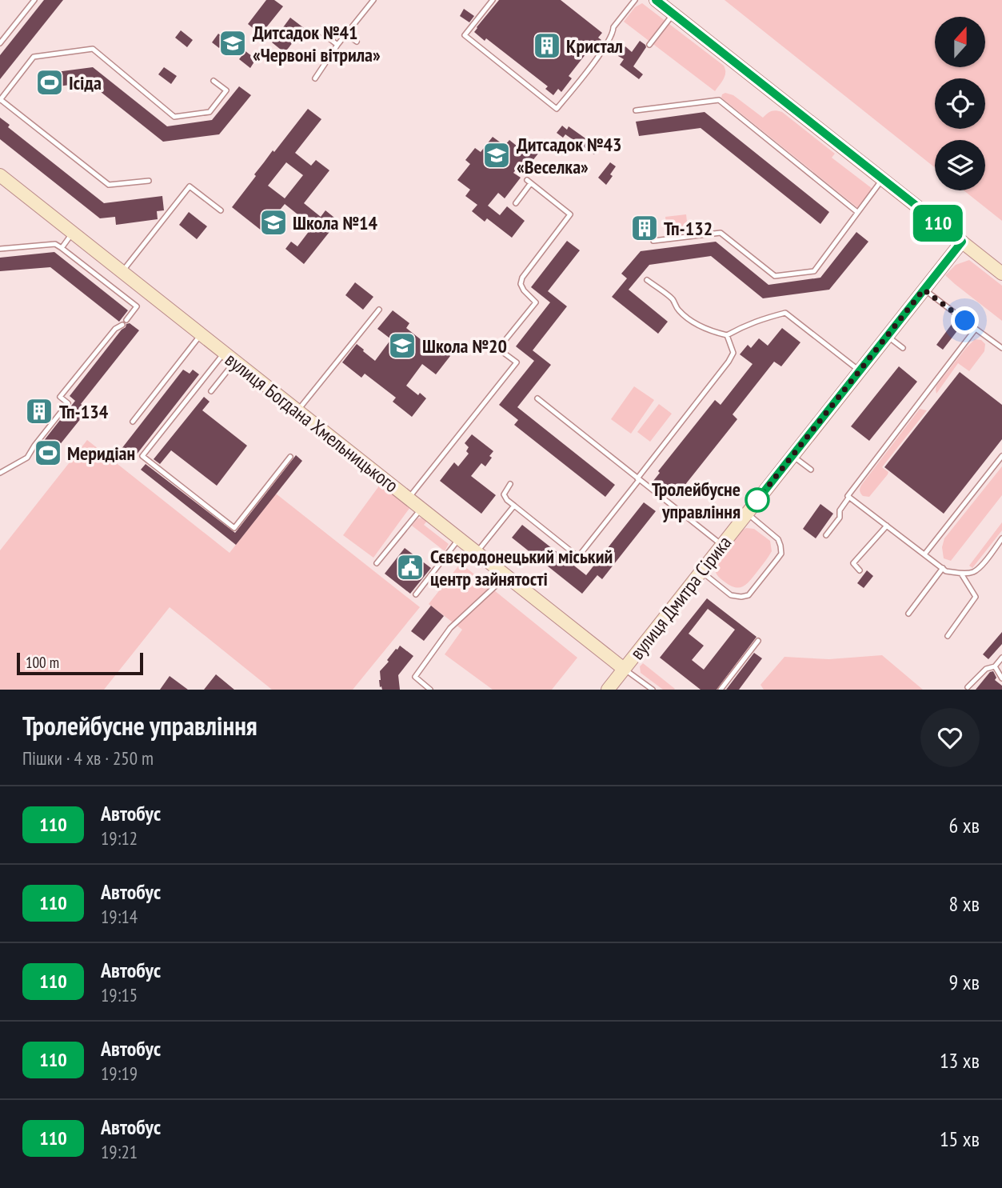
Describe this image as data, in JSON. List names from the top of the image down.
{
  "streets": {
    "street": ["вулиця Богдана Хмельницького", "вулиця Дмитра Сірика"]
  },
  "crossings": [
    ["вулиця Богдана Хмельницького", "вулиця Дмитра Сірика"]
  ],
  "places": {
    "school or university": [
      "Дитсадок №41 «Червоні вітрила»",
      "Дитсадок №43 «Веселка»",
      "Школа №14",
      "Школа №20"
    ],
    "building": ["Кристал", "Тп-132", "Тп-134"],
    "sports": ["Ісіда", "Меридіан"],
    "other": ["Тролейбусне управління"],
    "public building": ["Сєвєродонецький міський центр зайнятості"]
  },
  "lines": ["bus line 110"],
  "scale_bar": "100 m",
  "north": "top",
  "page": {
    "on_map": "110",
    "scale": "100 m",
    "heading": ["Тролейбусне управління", "Пішки · 4 хв · 250 m"],
    "list": [
      {
        "mark": "110",
        "name": "Автобус",
        "note": "19:12",
        "value": "6 хв"
      },
      {
        "mark": "110",
        "name": "Автобус",
        "note": "19:14",
        "value": "8 хв"
      },
      {
        "mark": "110",
        "name": "Автобус",
        "note": "19:15",
        "value": "9 хв"
      },
      {
        "mark": "110",
        "name": "Автобус",
        "note": "19:19",
        "value": "13 хв"
      },
      {
        "mark": "110",
        "name": "Автобус",
        "note": "19:21",
        "value": "15 хв"
      }
    ]
  }
}
